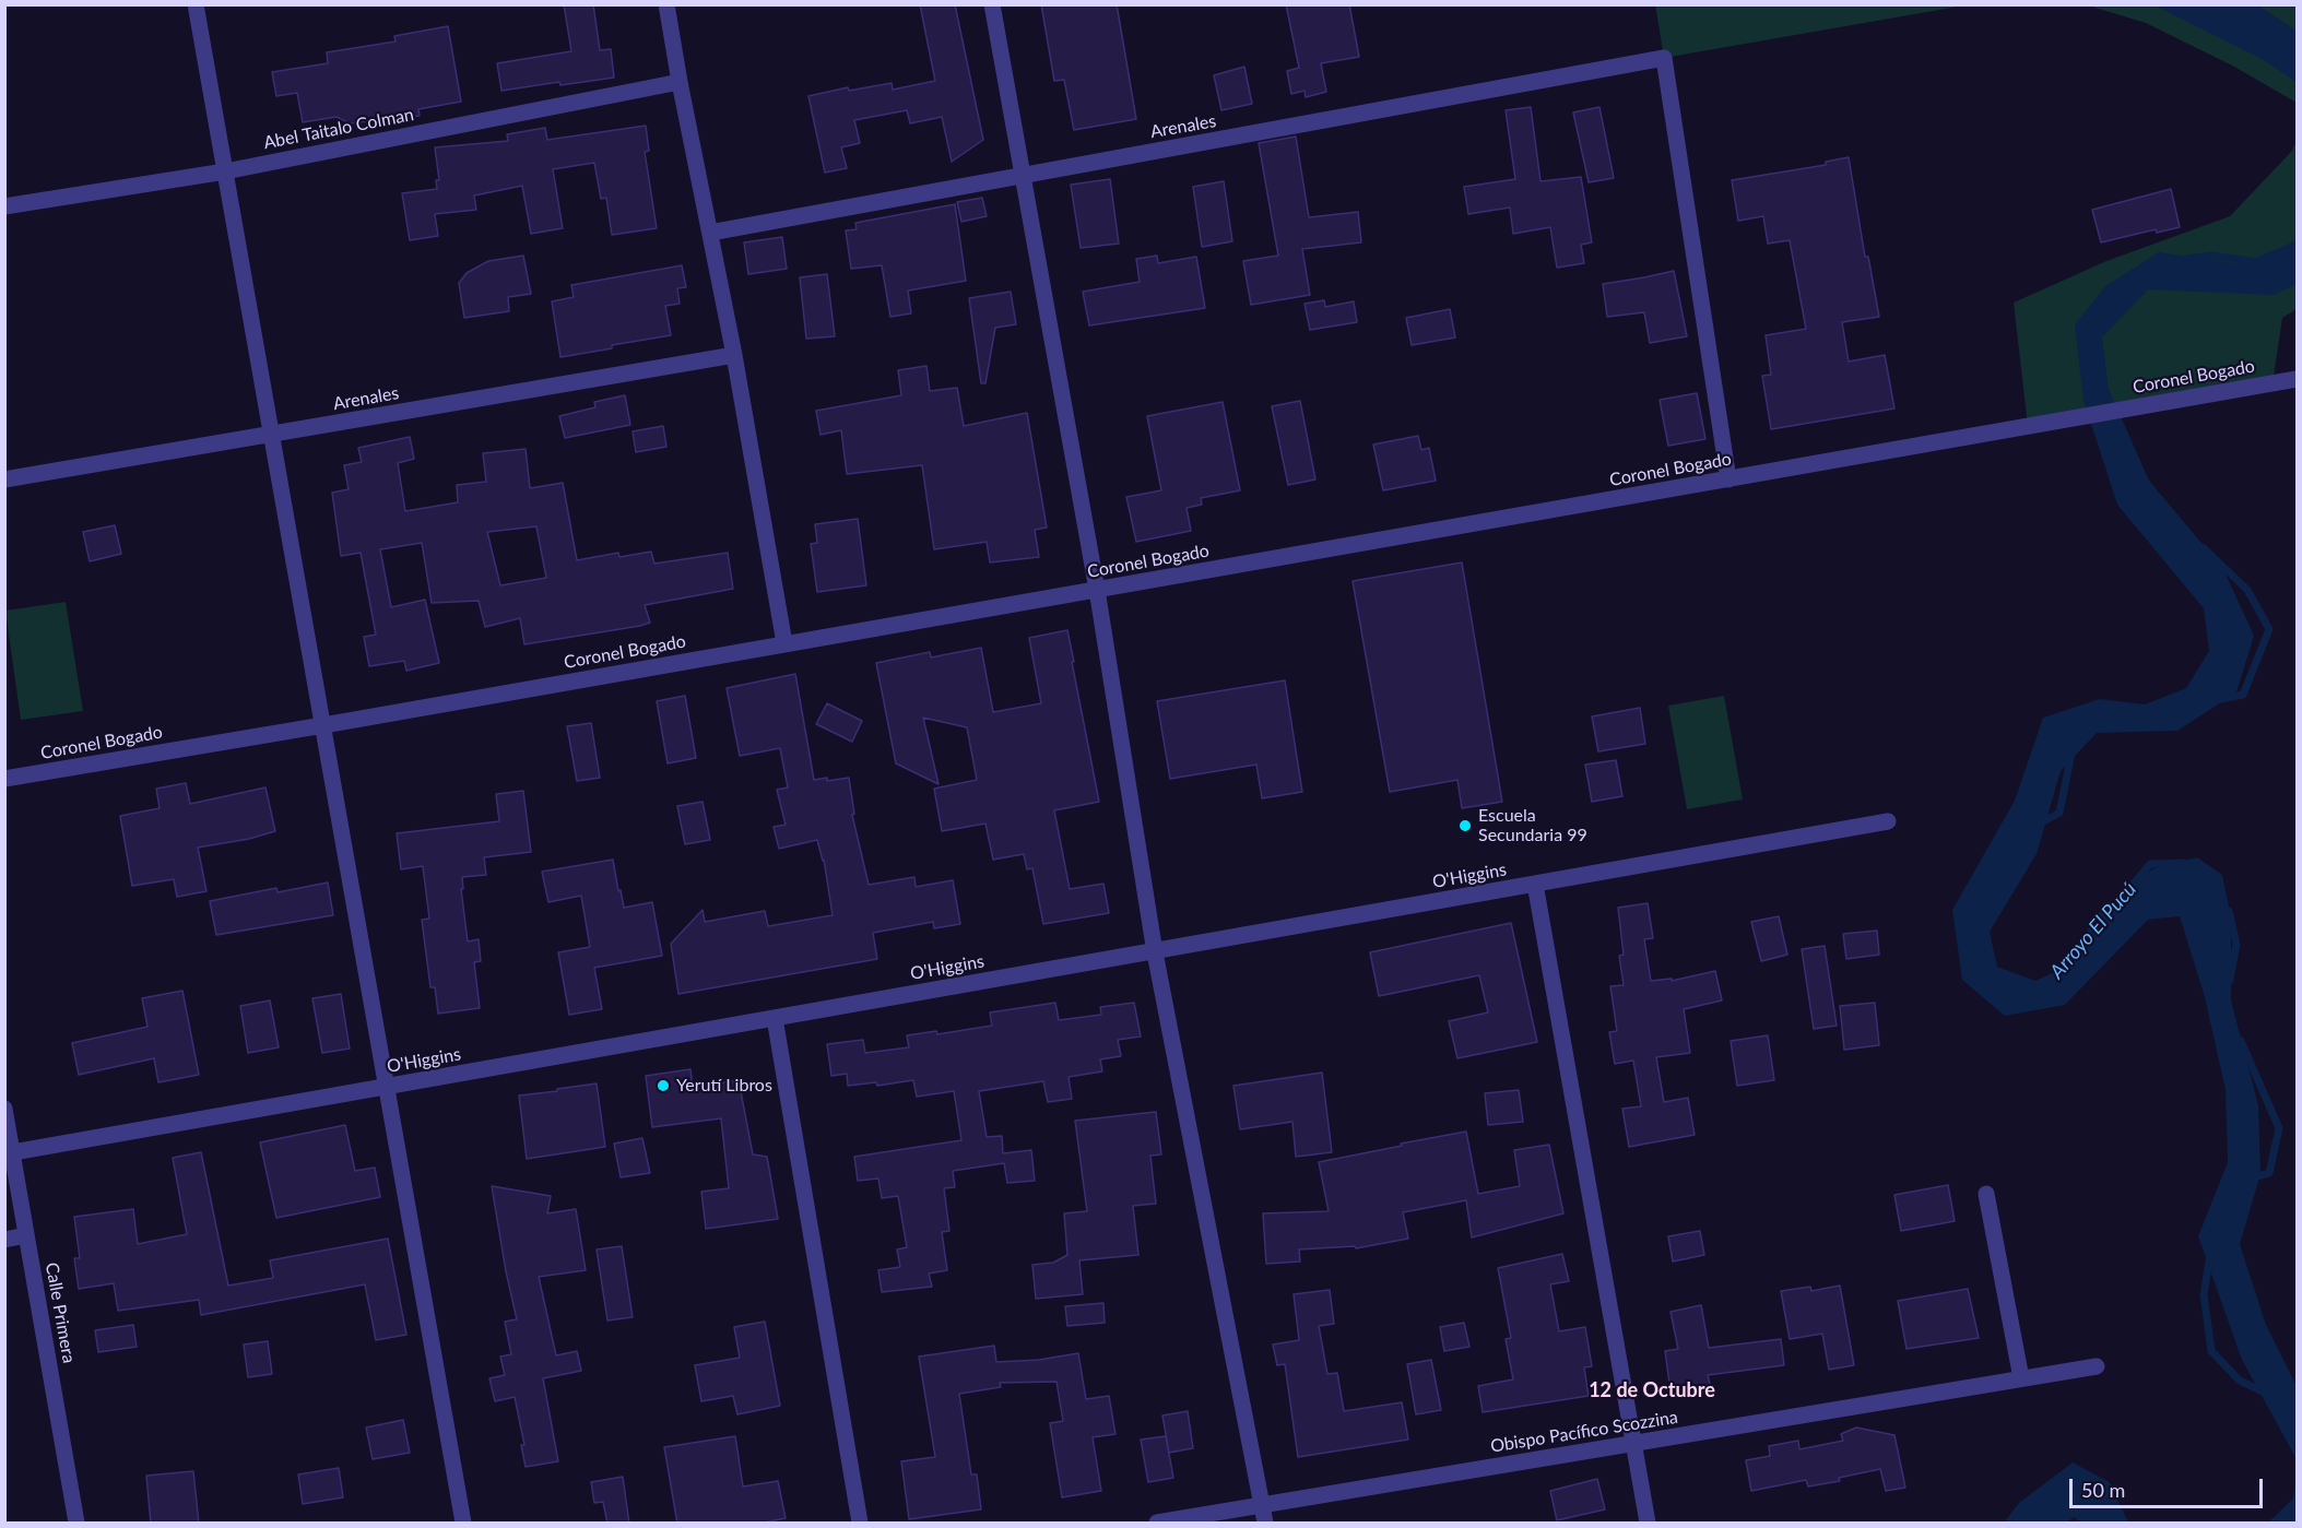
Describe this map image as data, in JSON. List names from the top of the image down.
{
  "streets": {
    "street": [
      "Arenales",
      "Abel Taitalo Colman",
      "Coronel Bogado",
      "O'Higgins",
      "Calle Primera",
      "Obispo Pacífico Scozzina"
    ]
  },
  "crossings": [
    ["Arenales", "Coronel Bogado"],
    ["O'Higgins", "Calle Primera"]
  ],
  "districts": ["12 de Octubre"],
  "water": ["Arroyo El Pucú"],
  "places": ["Escuela Secundaria 99", "Yerutí Libros"],
  "scale_bar": "50 m"
}
